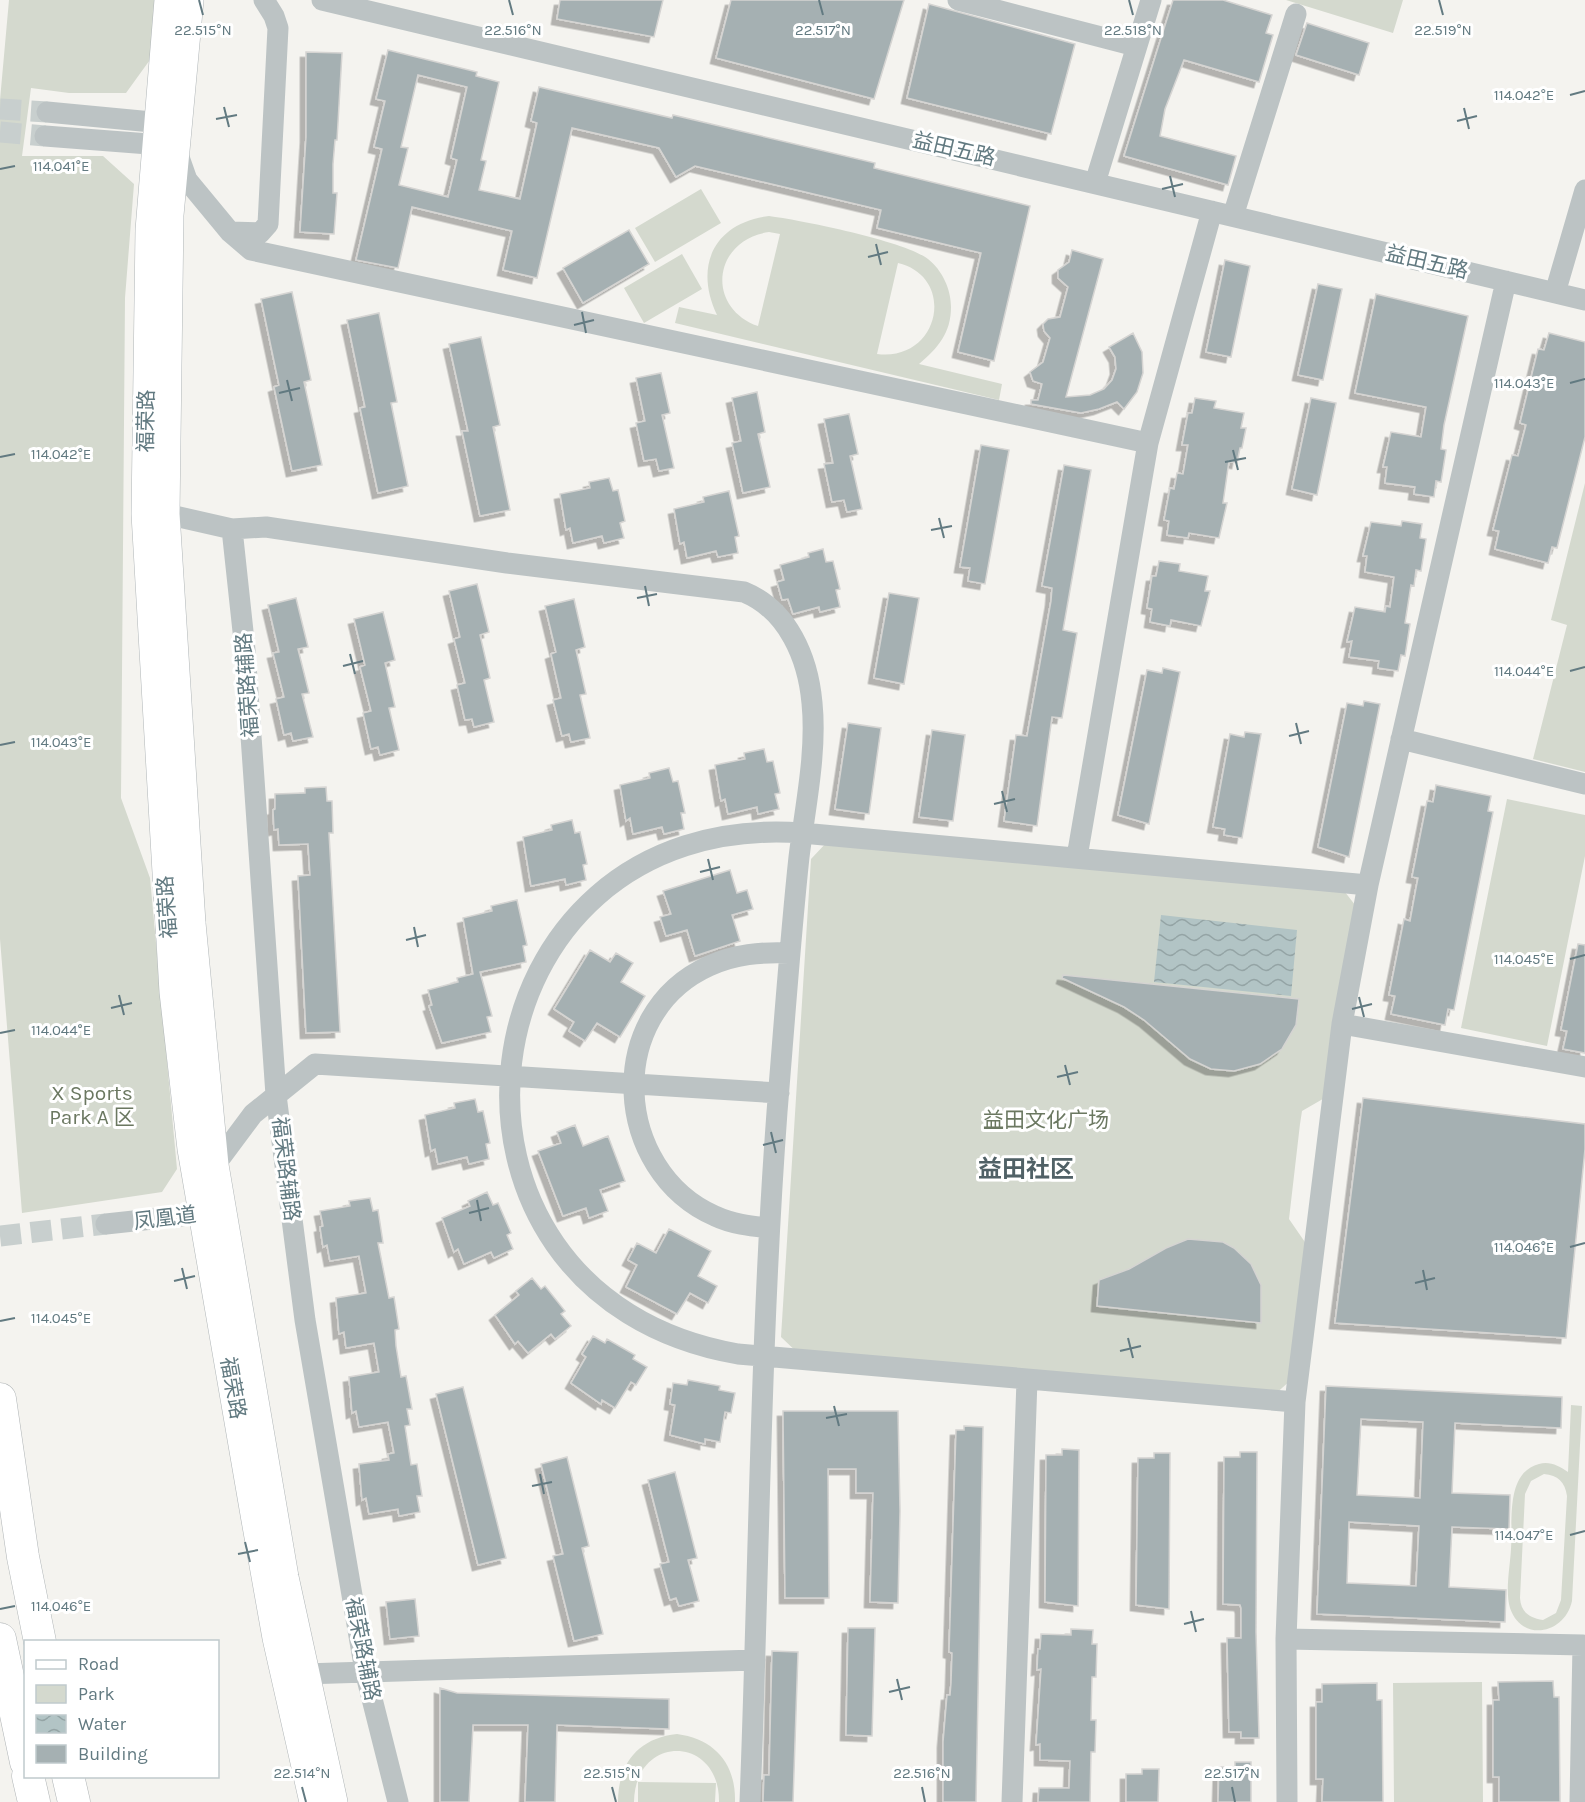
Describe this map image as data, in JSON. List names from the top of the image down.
{
  "streets": {
    "main road": ["福荣路"],
    "street": ["益田五路", "福荣路辅路", "凤凰道"]
  },
  "crossings": [
    ["福荣路", "凤凰道"]
  ],
  "districts": ["益田社区"],
  "parks": ["X Sports Park A 区", "益田文化广场"],
  "legend": [
    "Road",
    "Park",
    "Water",
    "Building"
  ],
  "coordinates": [
    "22.519°N",
    "22.515°N",
    "22.516°N",
    "22.517°N",
    "22.518°N",
    "114.042°E",
    "114.041°E",
    "114.043°E",
    "114.044°E",
    "114.045°E",
    "114.046°E",
    "114.047°E",
    "22.514°N"
  ]
}
